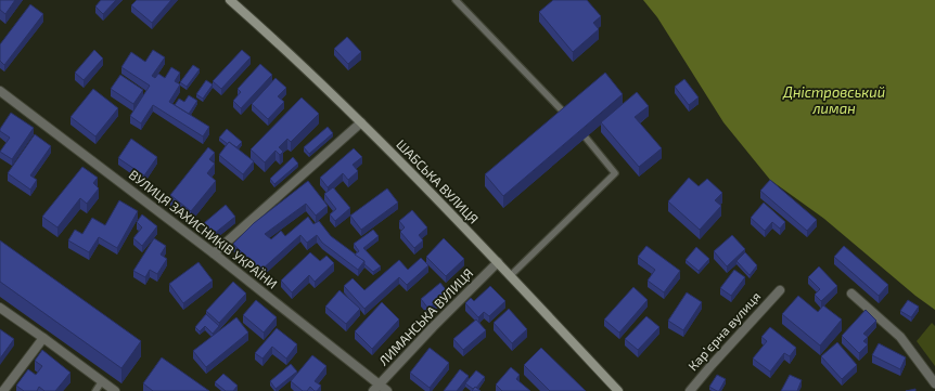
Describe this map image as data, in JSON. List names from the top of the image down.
{
  "streets": {
    "main road": ["ШАБСЬКА ВУЛИЦЯ"],
    "street": ["ВУЛИЦЯ ЗАХИСНИКІВ УКРАЇНИ", "ЛИМАНСЬКА ВУЛИЦЯ", "Карʼєрна вулиця"]
  },
  "crossings": [
    ["ШАБСЬКА ВУЛИЦЯ", "ЛИМАНСЬКА ВУЛИЦЯ"],
    ["ВУЛИЦЯ ЗАХИСНИКІВ УКРАЇНИ", "ЛИМАНСЬКА ВУЛИЦЯ"]
  ],
  "water": ["Дністровський лиман"]
}
